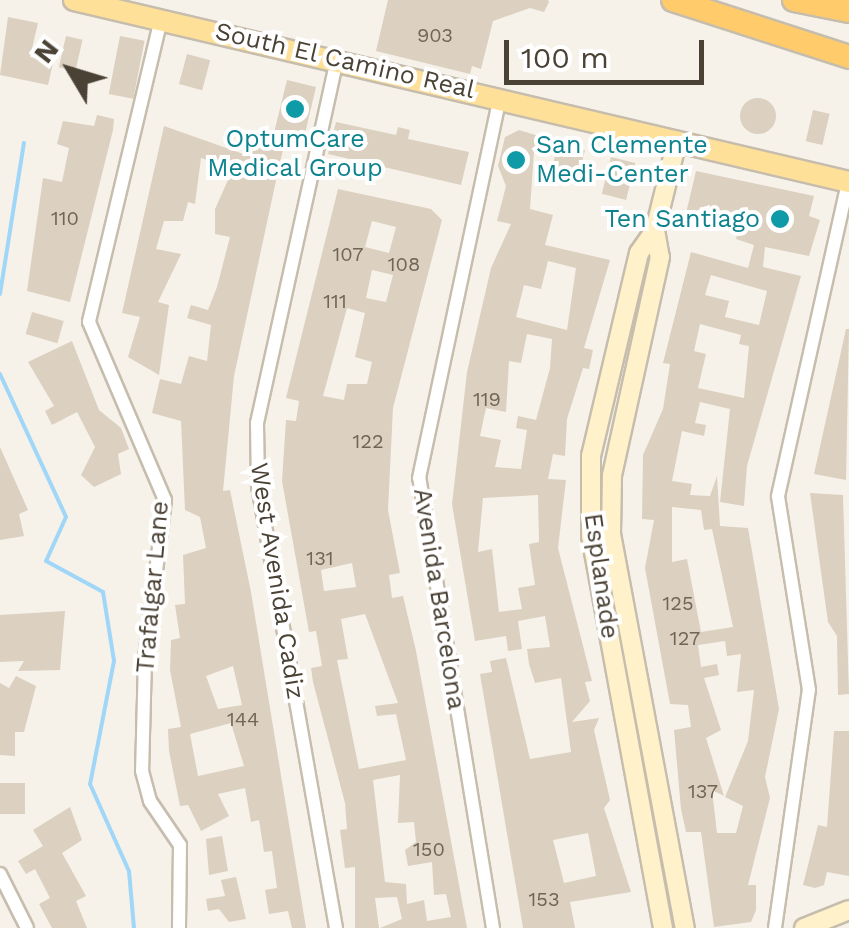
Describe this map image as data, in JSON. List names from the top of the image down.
{
  "streets": {
    "main road": ["South El Camino Real"],
    "street": [
      "Esplanade",
      "West Avenida Cadiz",
      "Trafalgar Lane",
      "Avenida Barcelona"
    ]
  },
  "crossings": [
    ["South El Camino Real", "Esplanade"],
    ["South El Camino Real", "West Avenida Cadiz"],
    ["South El Camino Real", "Trafalgar Lane"],
    ["South El Camino Real", "Avenida Barcelona"]
  ],
  "places": ["OptumCare Medical Group", "San Clemente Medi-Center", "Ten Santiago"],
  "house_numbers": [
    "903",
    "110",
    "107",
    "108",
    "111",
    "119",
    "122",
    "131",
    "125",
    "127",
    "144",
    "137",
    "150",
    "153"
  ],
  "scale_bar": "100 m",
  "north": "top left"
}
